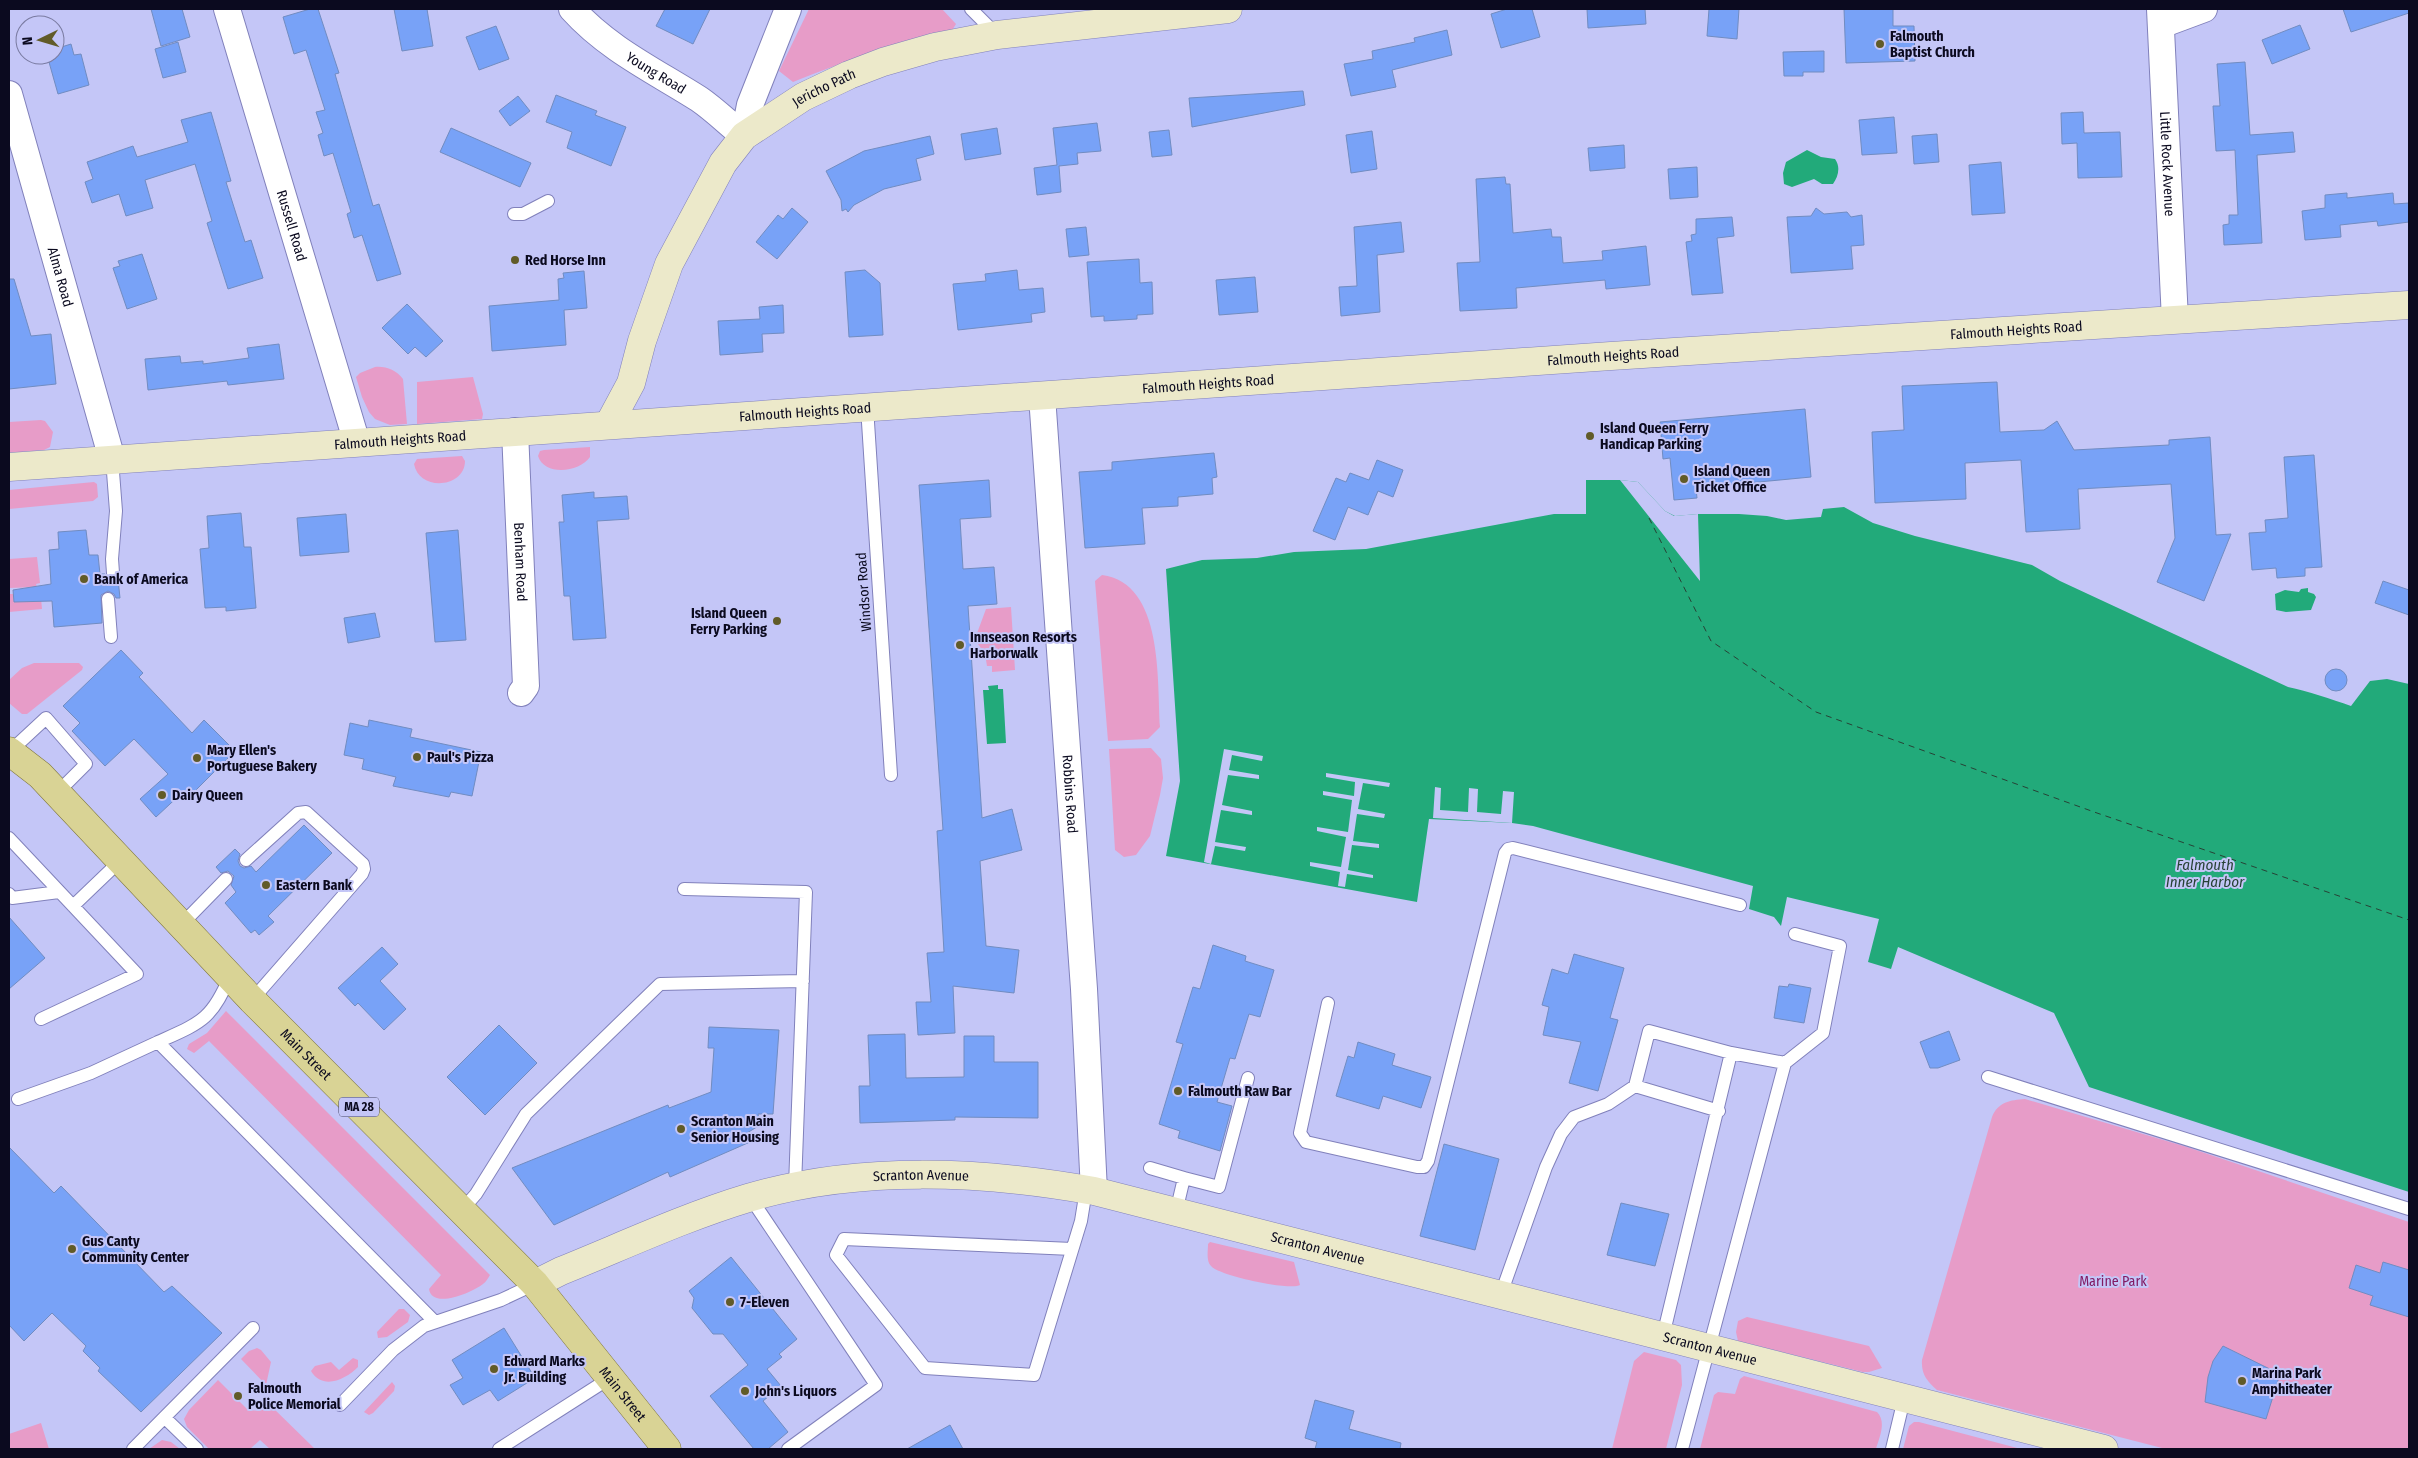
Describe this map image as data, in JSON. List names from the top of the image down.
{
  "streets": {
    "main road": ["Main Street", "MA 28"],
    "street": [
      "Young Road",
      "Jericho Path",
      "Little Rock Avenue",
      "Russell Road",
      "Alma Road",
      "Falmouth Heights Road",
      "Benham Road",
      "Robbins Road",
      "Scranton Avenue"
    ],
    "lane": ["Windsor Road"]
  },
  "crossings": [
    ["Young Road", "Jericho Path"],
    ["Jericho Path", "Falmouth Heights Road"],
    ["Little Rock Avenue", "Falmouth Heights Road"],
    ["Russell Road", "Falmouth Heights Road"],
    ["Alma Road", "Falmouth Heights Road"],
    ["Falmouth Heights Road", "Benham Road"],
    ["Falmouth Heights Road", "Windsor Road"],
    ["Falmouth Heights Road", "Robbins Road"],
    ["Robbins Road", "Scranton Avenue"],
    ["Main Street", "Scranton Avenue"]
  ],
  "water": ["Falmouth Inner Harbor"],
  "parks": ["Marine Park"],
  "places": [
    "Falmouth Baptist Church",
    "Red Horse Inn",
    "Island Queen Ferry Handicap Parking",
    "Island Queen Ticket Office",
    "Bank of America",
    "Island Queen Ferry Parking",
    "Innseason Resorts Harborwalk",
    "Paul's Pizza",
    "Mary Ellen's Portuguese Bakery",
    "Dairy Queen",
    "Eastern Bank",
    "Falmouth Raw Bar",
    "Scranton Main Senior Housing",
    "Gus Canty Community Center",
    "7-Eleven",
    "Edward Marks Jr. Building",
    "Marina Park Amphitheater",
    "John's Liquors",
    "Falmouth Police Memorial"
  ],
  "north": "left"
}
